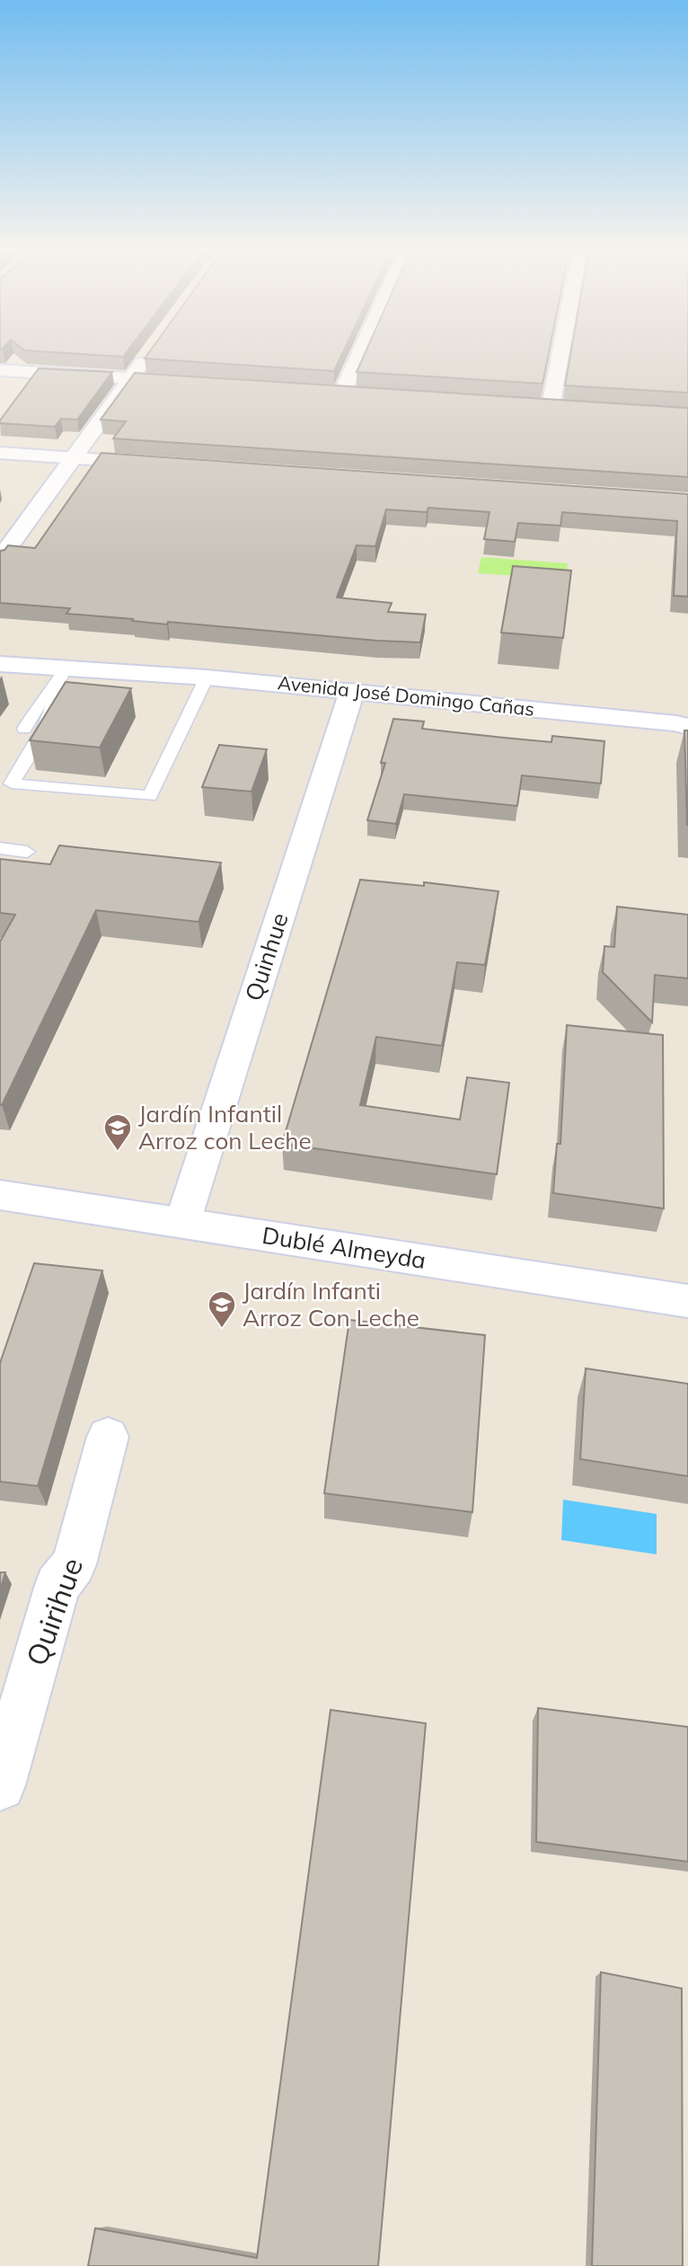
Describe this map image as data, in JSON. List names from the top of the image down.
{
  "streets": {
    "street": [
      "Avenida José Domingo Cañas",
      "Quinhue",
      "Dublé Almeyda",
      "Quirihue"
    ]
  },
  "crossings": [
    ["Avenida José Domingo Cañas", "Quinhue"],
    ["Quinhue", "Dublé Almeyda"]
  ],
  "places": {
    "school or university": ["Jardín Infantil Arroz con Leche", "Jardín Infanti Arroz Con Leche"]
  }
}
